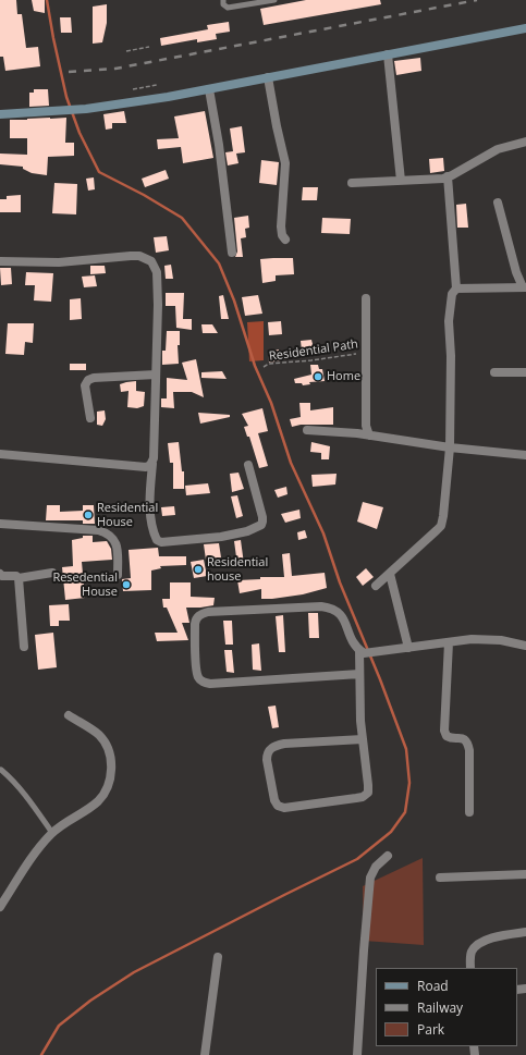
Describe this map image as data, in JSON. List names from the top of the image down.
{
  "streets": {
    "path": ["Residential Path"]
  },
  "places": [
    "Home",
    "Residential House",
    "Residential house",
    "Resedential House"
  ],
  "legend": ["Road", "Railway", "Park"]
}
